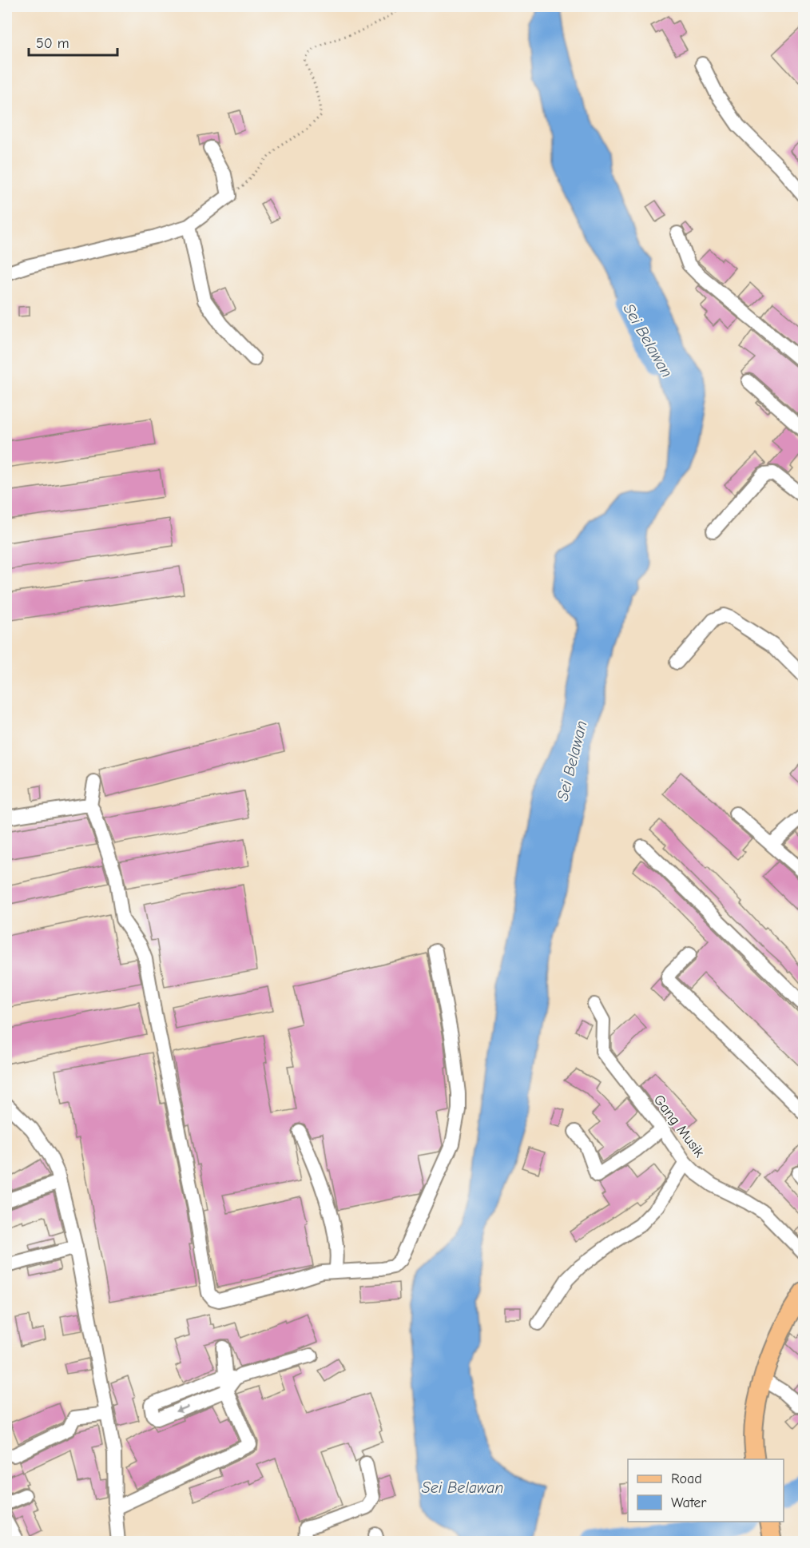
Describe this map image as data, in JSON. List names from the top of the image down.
{
  "streets": {
    "street": ["Gang Musik"]
  },
  "water": ["Sei Belawan"],
  "legend": ["Road", "Water"],
  "scale_bar": "50 m"
}
